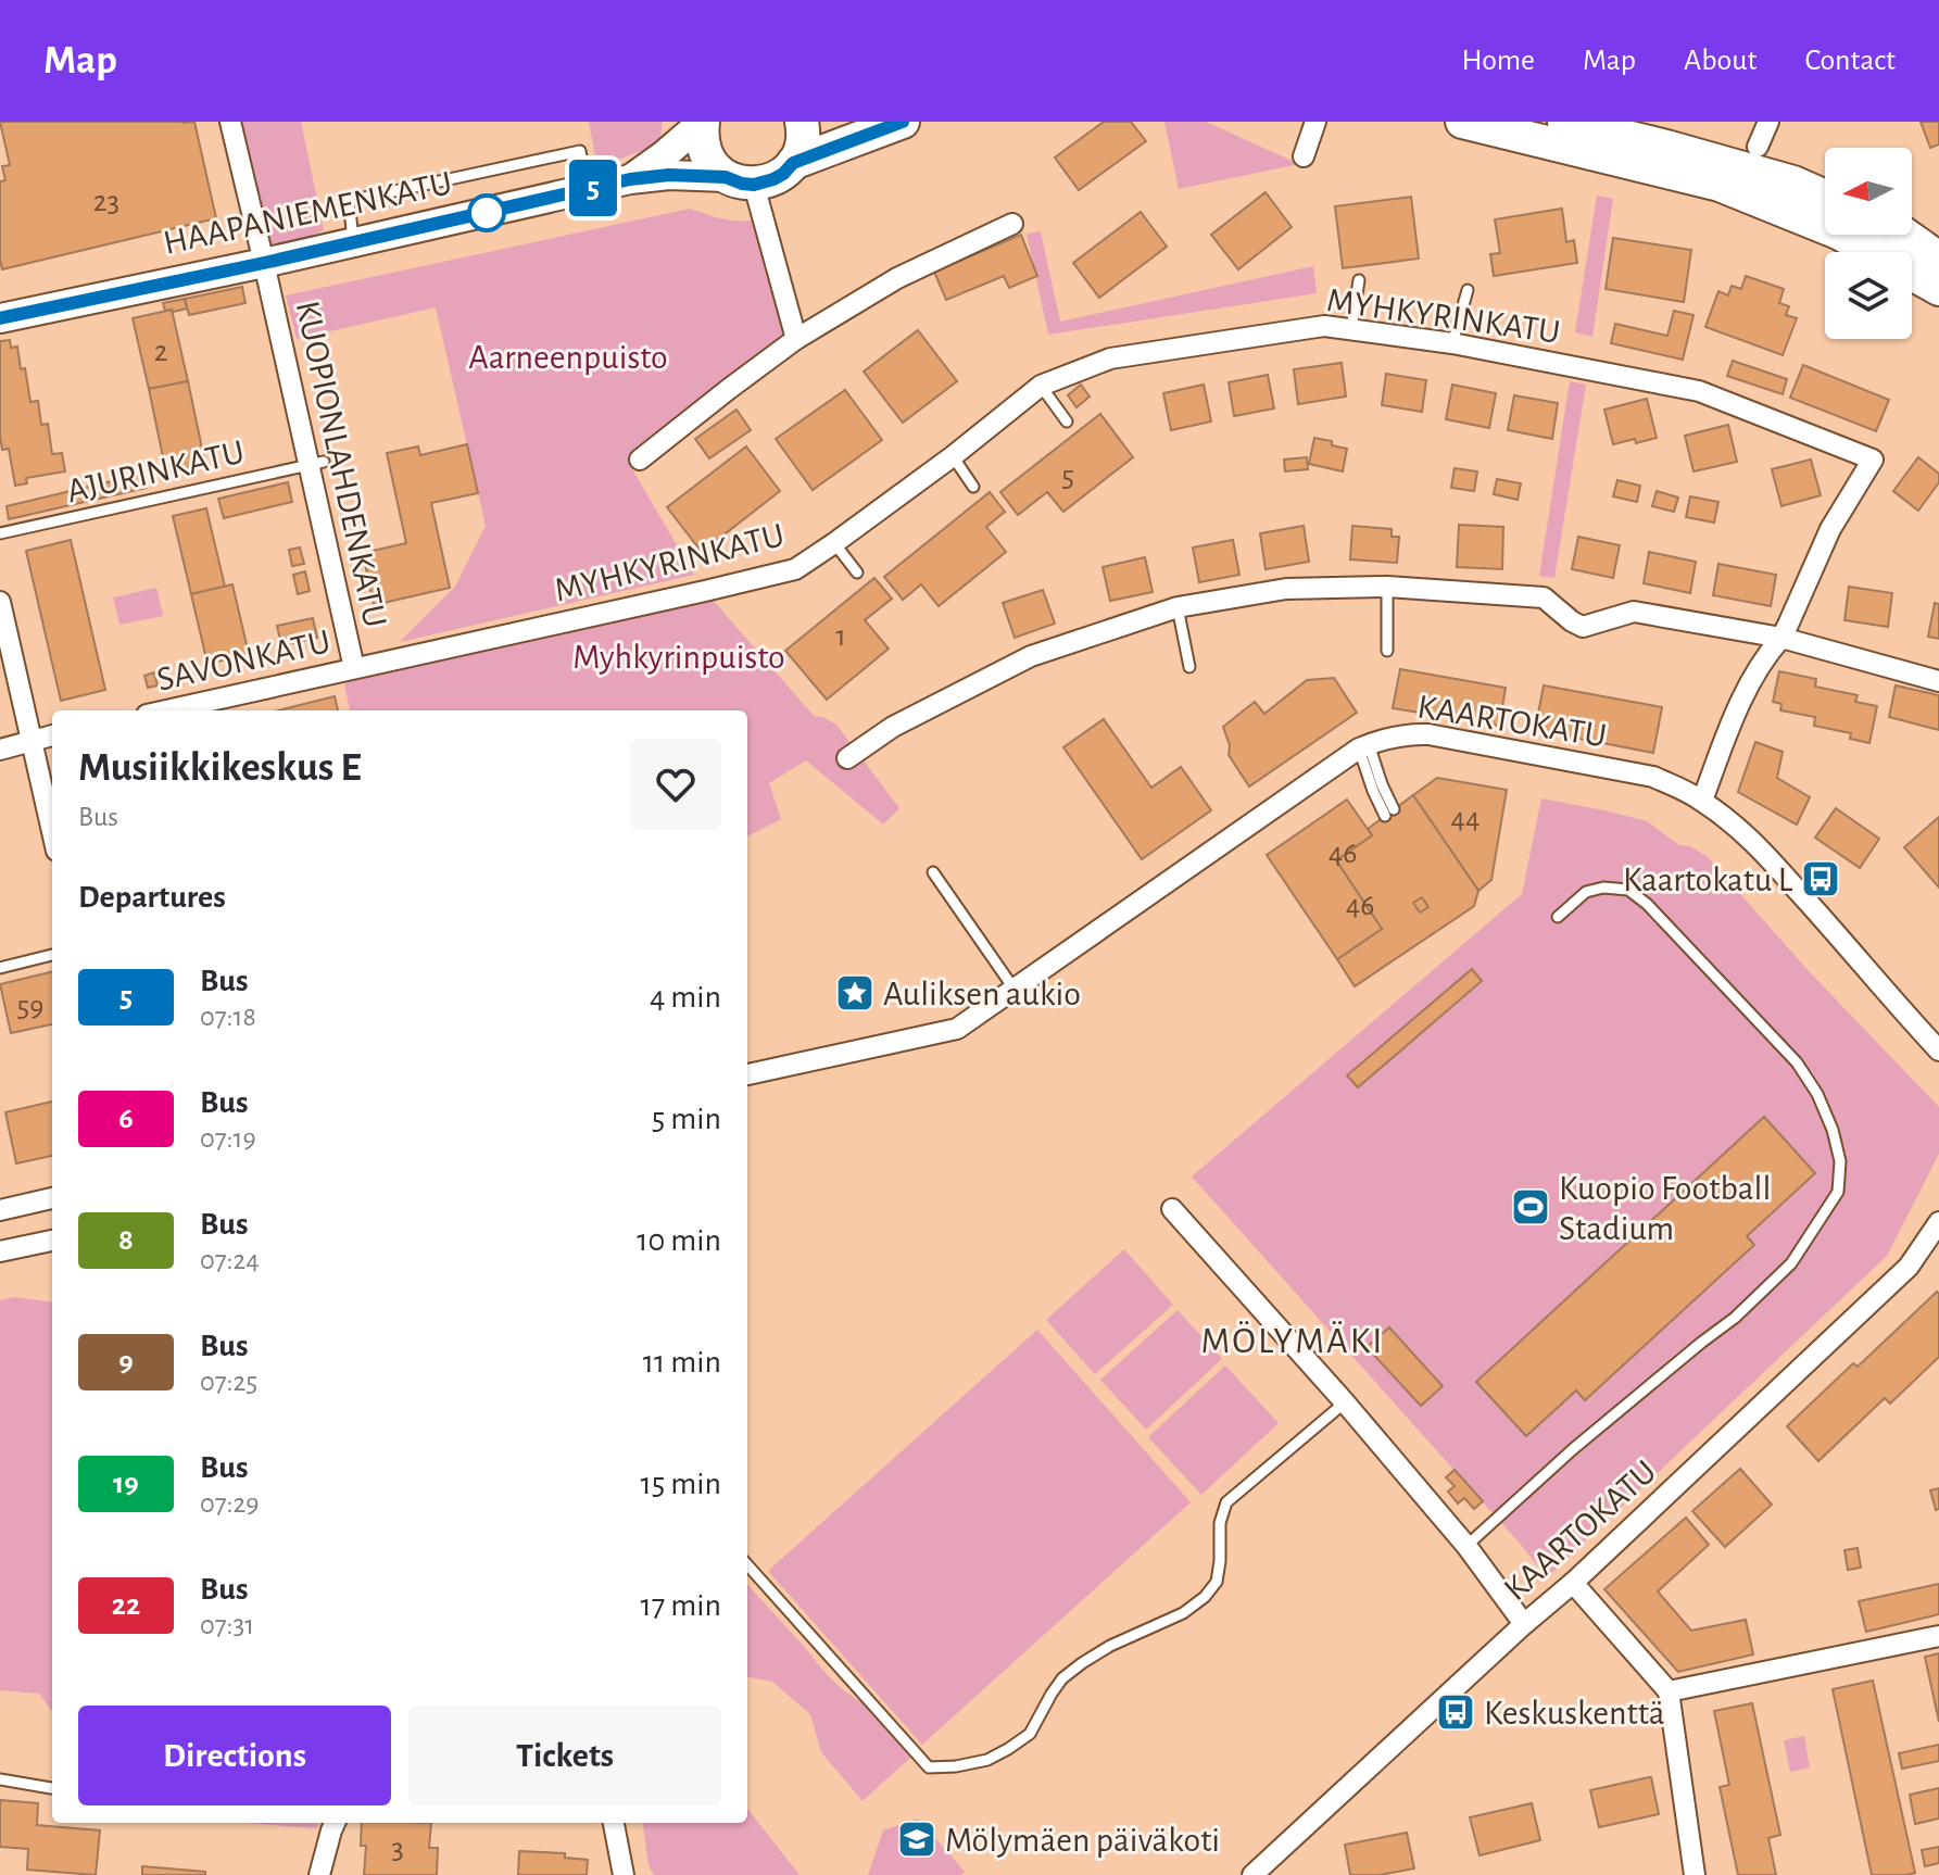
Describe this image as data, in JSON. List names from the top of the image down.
{
  "streets": {
    "main road": ["HAAPANIEMENKATU"],
    "street": [
      "MYHKYRINKATU",
      "KUOPIONLAHDENKATU",
      "SAVONKATU",
      "KAARTOKATU"
    ],
    "lane": ["AJURINKATU"]
  },
  "crossings": [
    ["HAAPANIEMENKATU", "KUOPIONLAHDENKATU"],
    ["MYHKYRINKATU", "KUOPIONLAHDENKATU"],
    ["MYHKYRINKATU", "SAVONKATU"],
    ["KUOPIONLAHDENKATU", "AJURINKATU"],
    ["KUOPIONLAHDENKATU", "SAVONKATU"]
  ],
  "districts": ["MÖLYMÄKI"],
  "parks": ["Aarneenpuisto", "Myhkyrinpuisto"],
  "places": {
    "bus stop": ["Kaartokatu L", "Keskuskenttä"],
    "place": ["Auliksen aukio"],
    "sports": ["Kuopio Football Stadium"],
    "school or university": ["Mölymäen päiväkoti"]
  },
  "lines": ["bus line 5"],
  "house_numbers": [
    "23",
    "2",
    "5",
    "1",
    "44",
    "46",
    "46",
    "59",
    "3"
  ],
  "north": "left",
  "page": {
    "header": "Map",
    "nav": [
      "Home",
      "Map",
      "About",
      "Contact"
    ],
    "on_map": "5",
    "heading": [
      ["Musiikkikeskus E", "Bus"],
      "Departures"
    ],
    "list": [
      {
        "mark": "5",
        "name": "Bus",
        "note": "07:18",
        "value": "4 min"
      },
      {
        "mark": "6",
        "name": "Bus",
        "note": "07:19",
        "value": "5 min"
      },
      {
        "mark": "8",
        "name": "Bus",
        "note": "07:24",
        "value": "10 min"
      },
      {
        "mark": "9",
        "name": "Bus",
        "note": "07:25",
        "value": "11 min"
      },
      {
        "mark": "19",
        "name": "Bus",
        "note": "07:29",
        "value": "15 min"
      },
      {
        "mark": "22",
        "name": "Bus",
        "note": "07:31",
        "value": "17 min"
      }
    ],
    "buttons": ["Directions", "Tickets"]
  }
}
